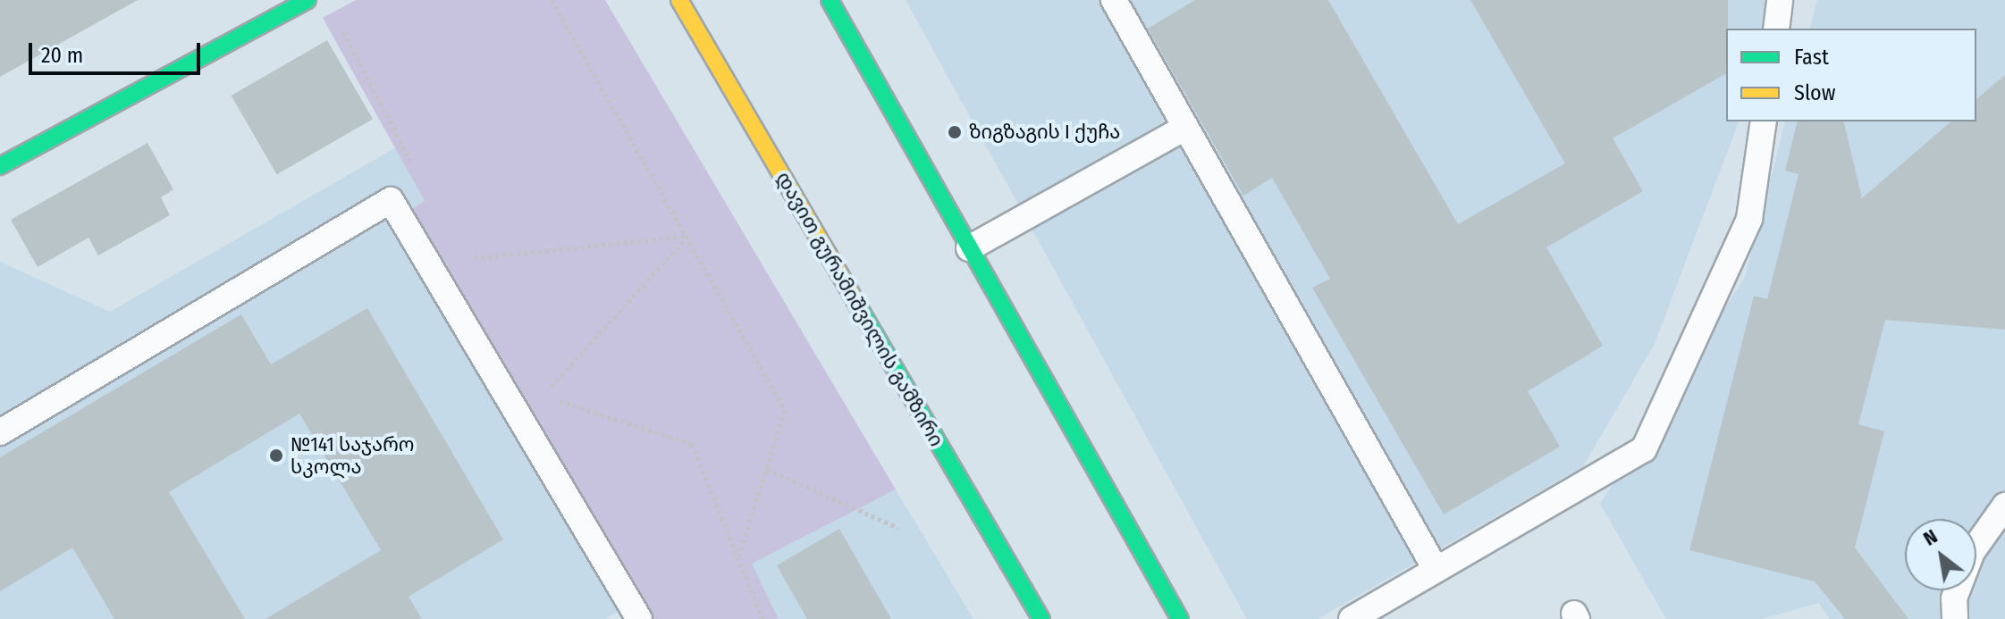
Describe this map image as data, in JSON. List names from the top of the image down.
{
  "streets": {
    "main road": ["დავით გურამიშვილის გამზირი"]
  },
  "places": ["ზიგზაგის I ქუჩა", "№141 საჯარო სკოლა"],
  "legend": ["Fast", "Slow"],
  "scale_bar": "20 m",
  "north": "top left"
}
